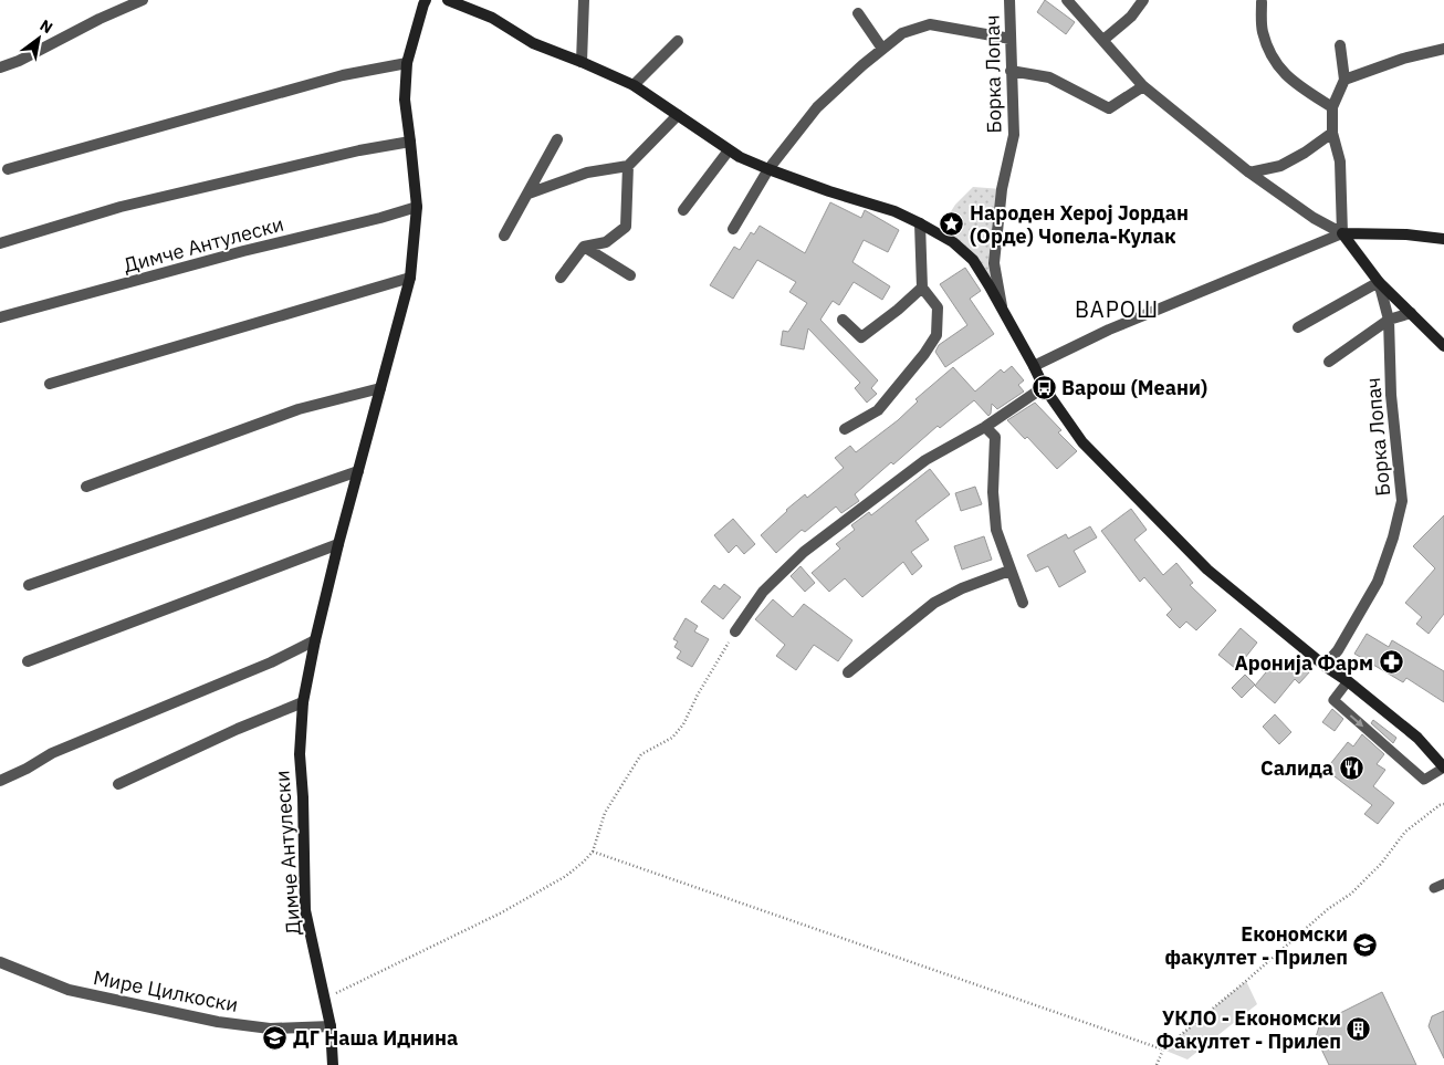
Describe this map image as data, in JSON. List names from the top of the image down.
{
  "streets": {
    "street": ["Борка Лопач", "Димче Антулески", "Мире Цилкоски"]
  },
  "crossings": [
    ["Димче Антулески", "Мире Цилкоски"]
  ],
  "districts": ["ВАРОШ"],
  "places": {
    "place": ["Народен Херој Јордан (Орде) Чопела-Кулак"],
    "bus stop": ["Варош (Меани)"],
    "pharmacy": ["Аронија Фарм"],
    "restaurant": ["Салида"],
    "school or university": ["Економски факултет - Прилеп", "ДГ Наша Иднина"],
    "building": ["УКЛО - Економски Факултет - Прилеп"]
  },
  "north": "top right"
}
